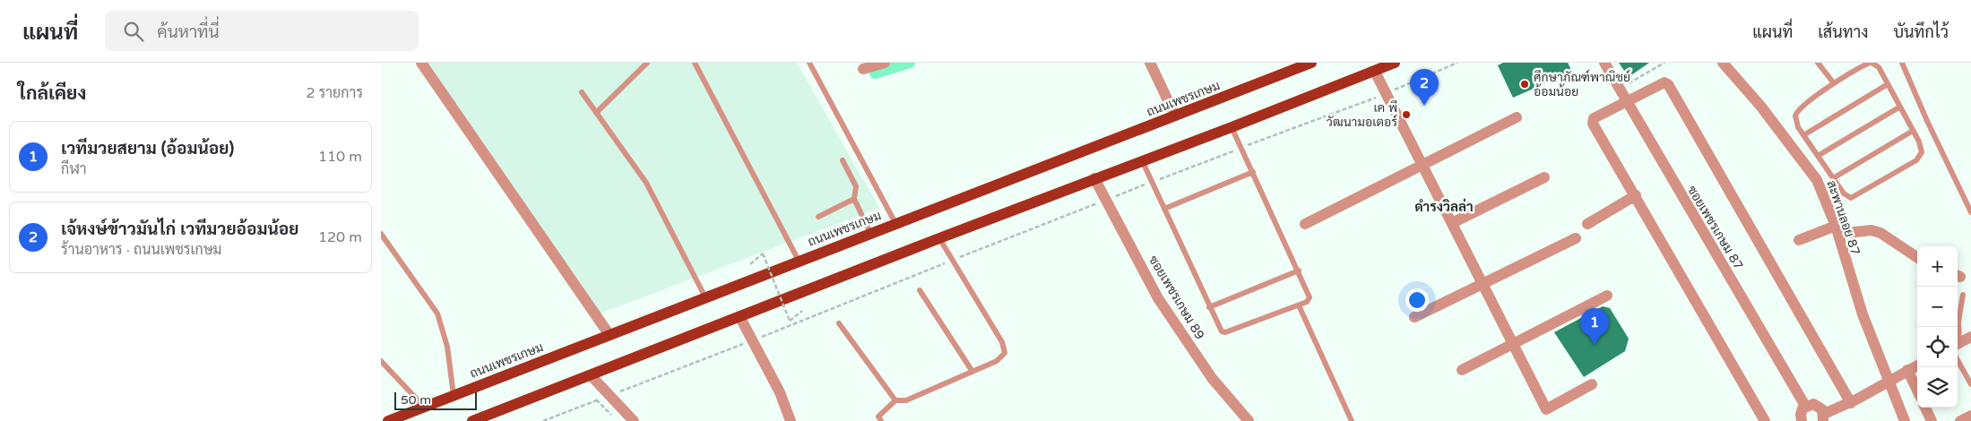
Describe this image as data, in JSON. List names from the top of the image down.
{
  "streets": {
    "main road": ["ถนนเพชรเกษม"],
    "street": ["สะพานลอย 87", "ซอยเพชรเกษม 87", "ซอยเพชรเกษม 89"]
  },
  "districts": ["ดำรงวิลล่า"],
  "places": ["ศึกษาภัณฑ์พาณิชย์ อ้อมน้อย", "เค พี วัฒนามอเตอร์"],
  "scale_bar": "50 m",
  "page": {
    "header": "แผนที่",
    "search": "ค้นหาที่นี่",
    "nav": ["แผนที่", "เส้นทาง", "บันทึกไว้"],
    "heading": ["ใกล้เคียง", "2 รายการ"],
    "pins": ["2", "1"],
    "list": [
      {
        "mark": "1",
        "name": "เวทีมวยสยาม (อ้อมน้อย)",
        "note": "กีฬา",
        "value": "110 m"
      },
      {
        "mark": "2",
        "name": "เจ้หงษ์ข้าวมันไก่ เวทีมวยอ้อมน้อย",
        "note": "ร้านอาหาร · ถนนเพชรเกษม",
        "value": "120 m"
      }
    ],
    "map_buttons": ["+", "−"],
    "scale": "50 m"
  }
}
